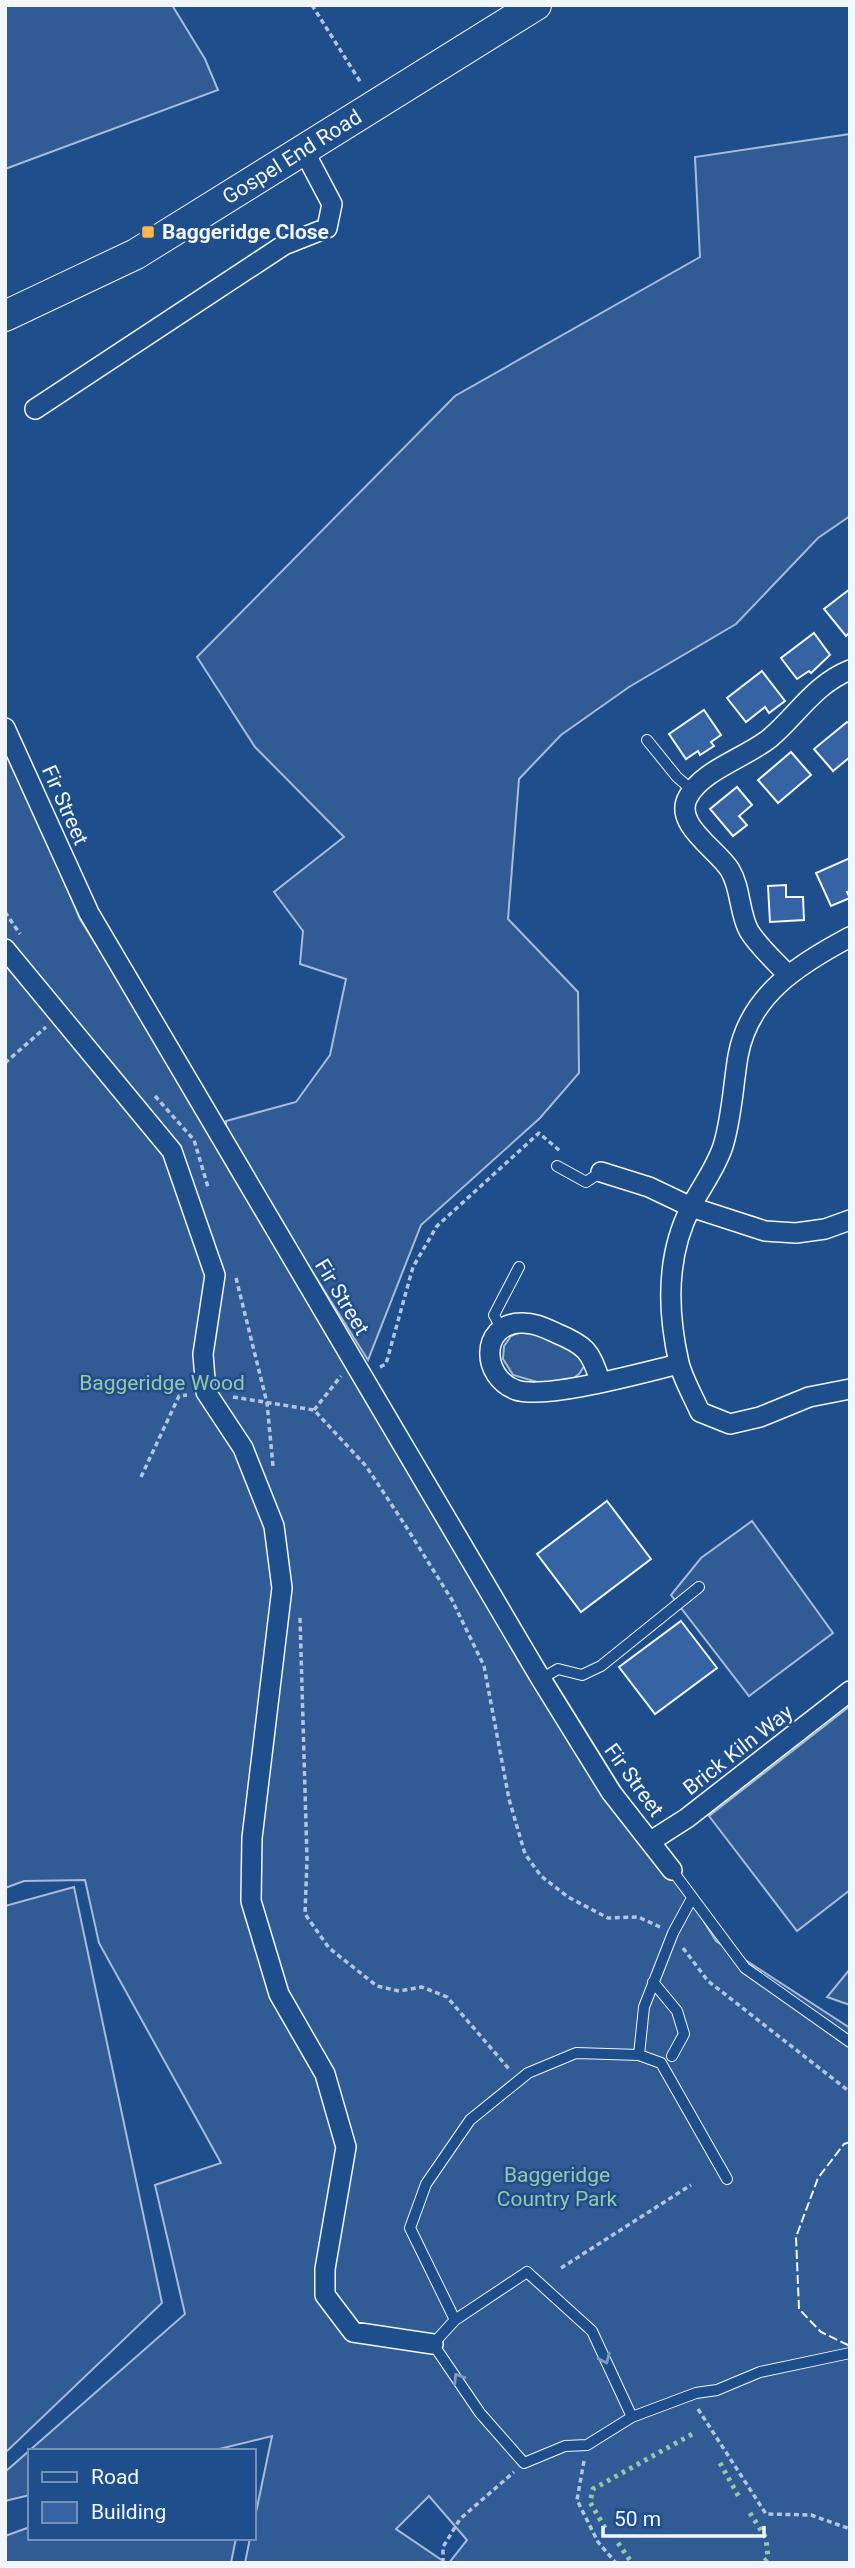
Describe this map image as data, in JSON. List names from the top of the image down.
{
  "streets": {
    "main road": ["Gospel End Road"],
    "street": ["Fir Street", "Brick Kiln Way"]
  },
  "crossings": [
    ["Fir Street", "Brick Kiln Way"]
  ],
  "parks": ["Baggeridge Wood", "Baggeridge Country Park"],
  "places": {
    "transit": ["Baggeridge Close"]
  },
  "legend": ["Road", "Building"],
  "scale_bar": "50 m"
}
